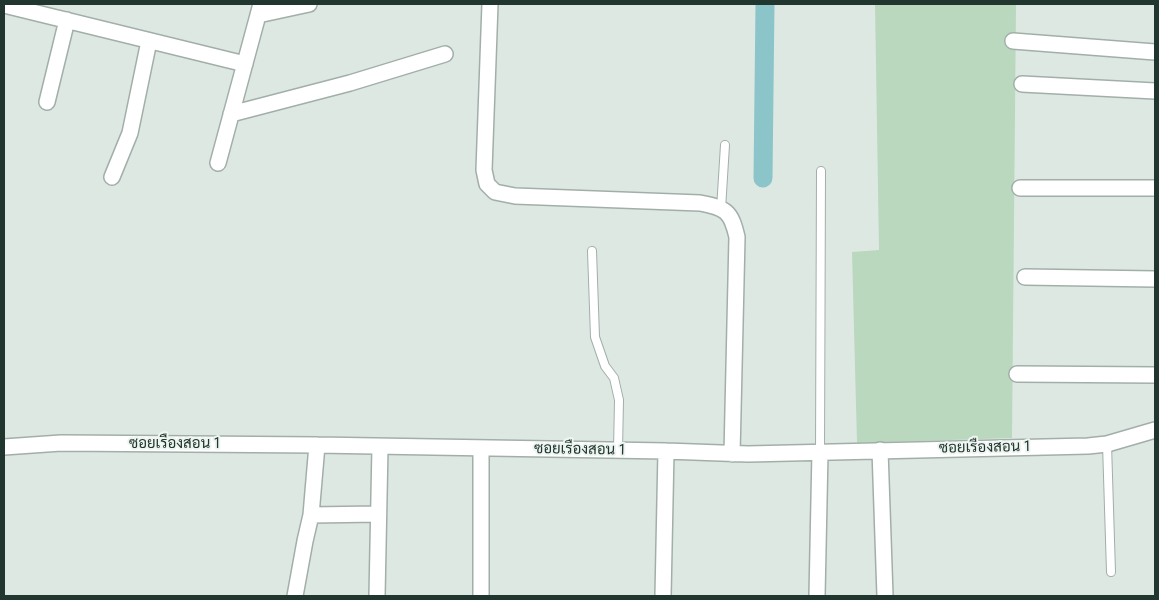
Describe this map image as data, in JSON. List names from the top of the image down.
{
  "streets": {
    "street": ["ซอยเรืองสอน 1"]
  }
}
